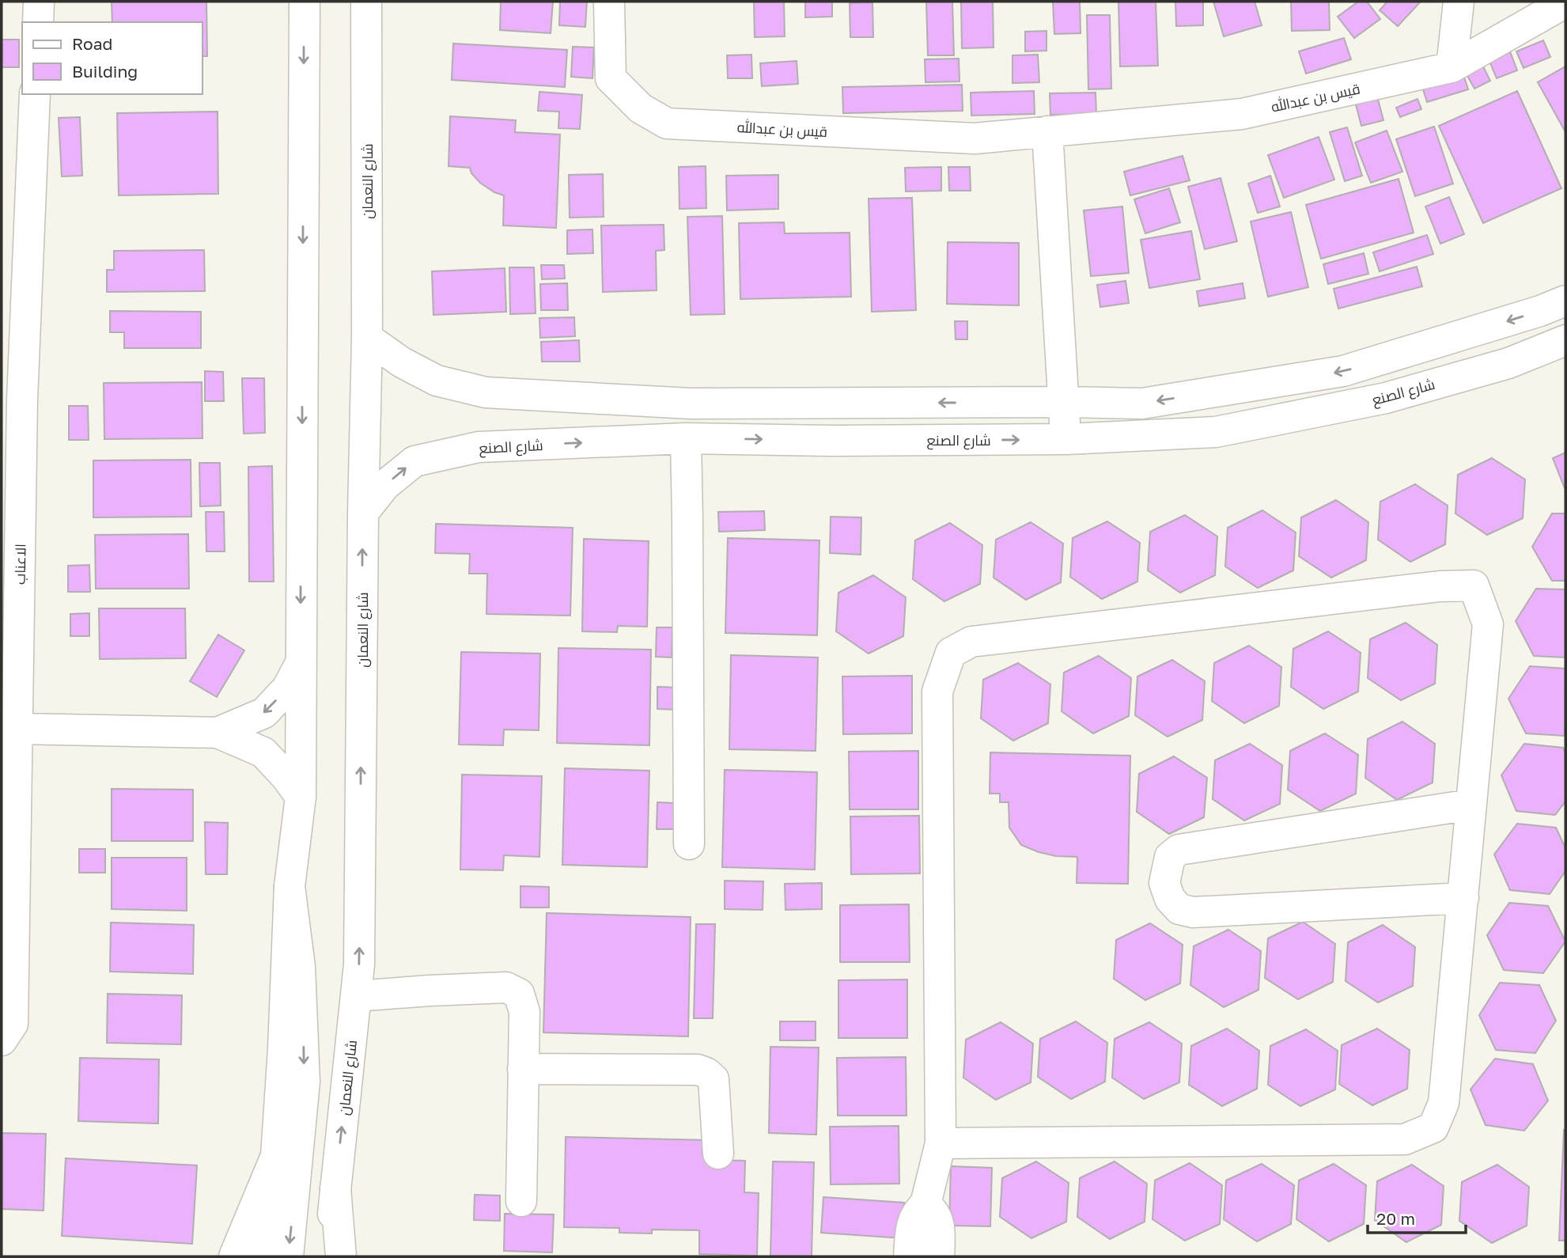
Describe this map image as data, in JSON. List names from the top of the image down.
{
  "streets": {
    "street": [
      "قيس بن عبدالله",
      "شارع النعمان",
      "شارع الصنع",
      "الاعناب"
    ]
  },
  "crossings": [
    ["شارع النعمان", "شارع الصنع"]
  ],
  "legend": ["Road", "Building"],
  "scale_bar": "20 m"
}
